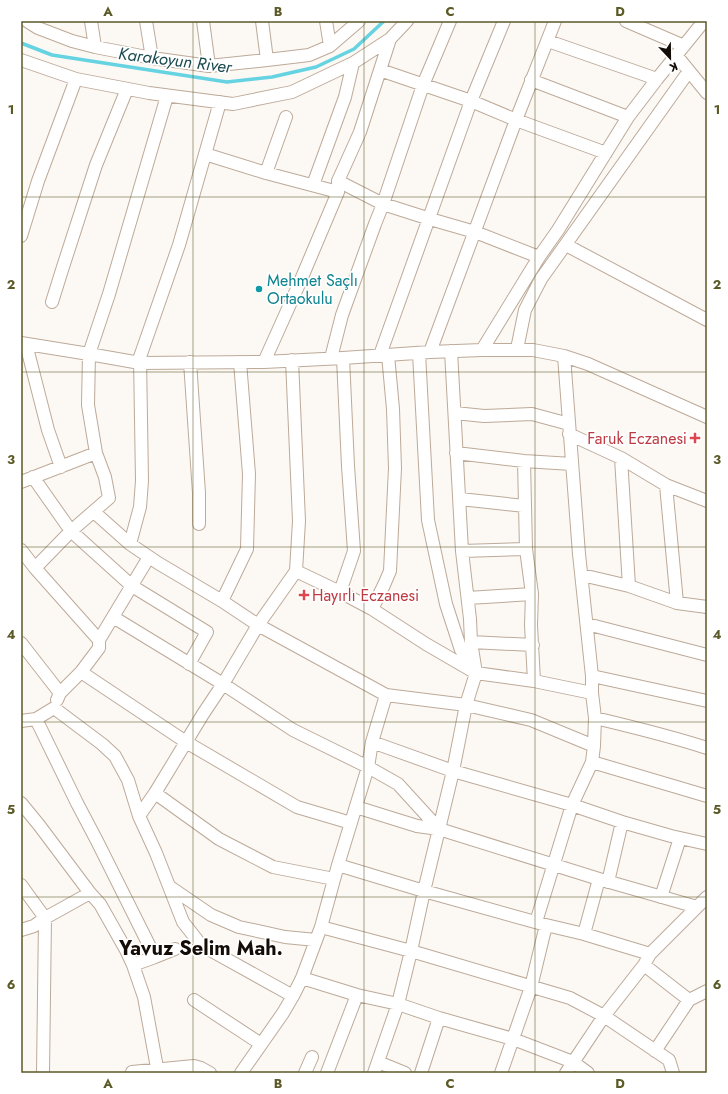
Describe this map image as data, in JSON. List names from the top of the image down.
{
  "districts": ["Yavuz Selim Mah."],
  "water": ["Karakoyun River"],
  "places": {
    "other": ["Mehmet Saçlı Ortaokulu"],
    "health": ["Faruk Eczanesi", "Hayırlı Eczanesi"]
  },
  "north": "bottom",
  "grid": {
    "columns": [
      "A",
      "B",
      "C",
      "D"
    ],
    "rows": [
      "1",
      "2",
      "3",
      "4",
      "5",
      "6"
    ]
  }
}
